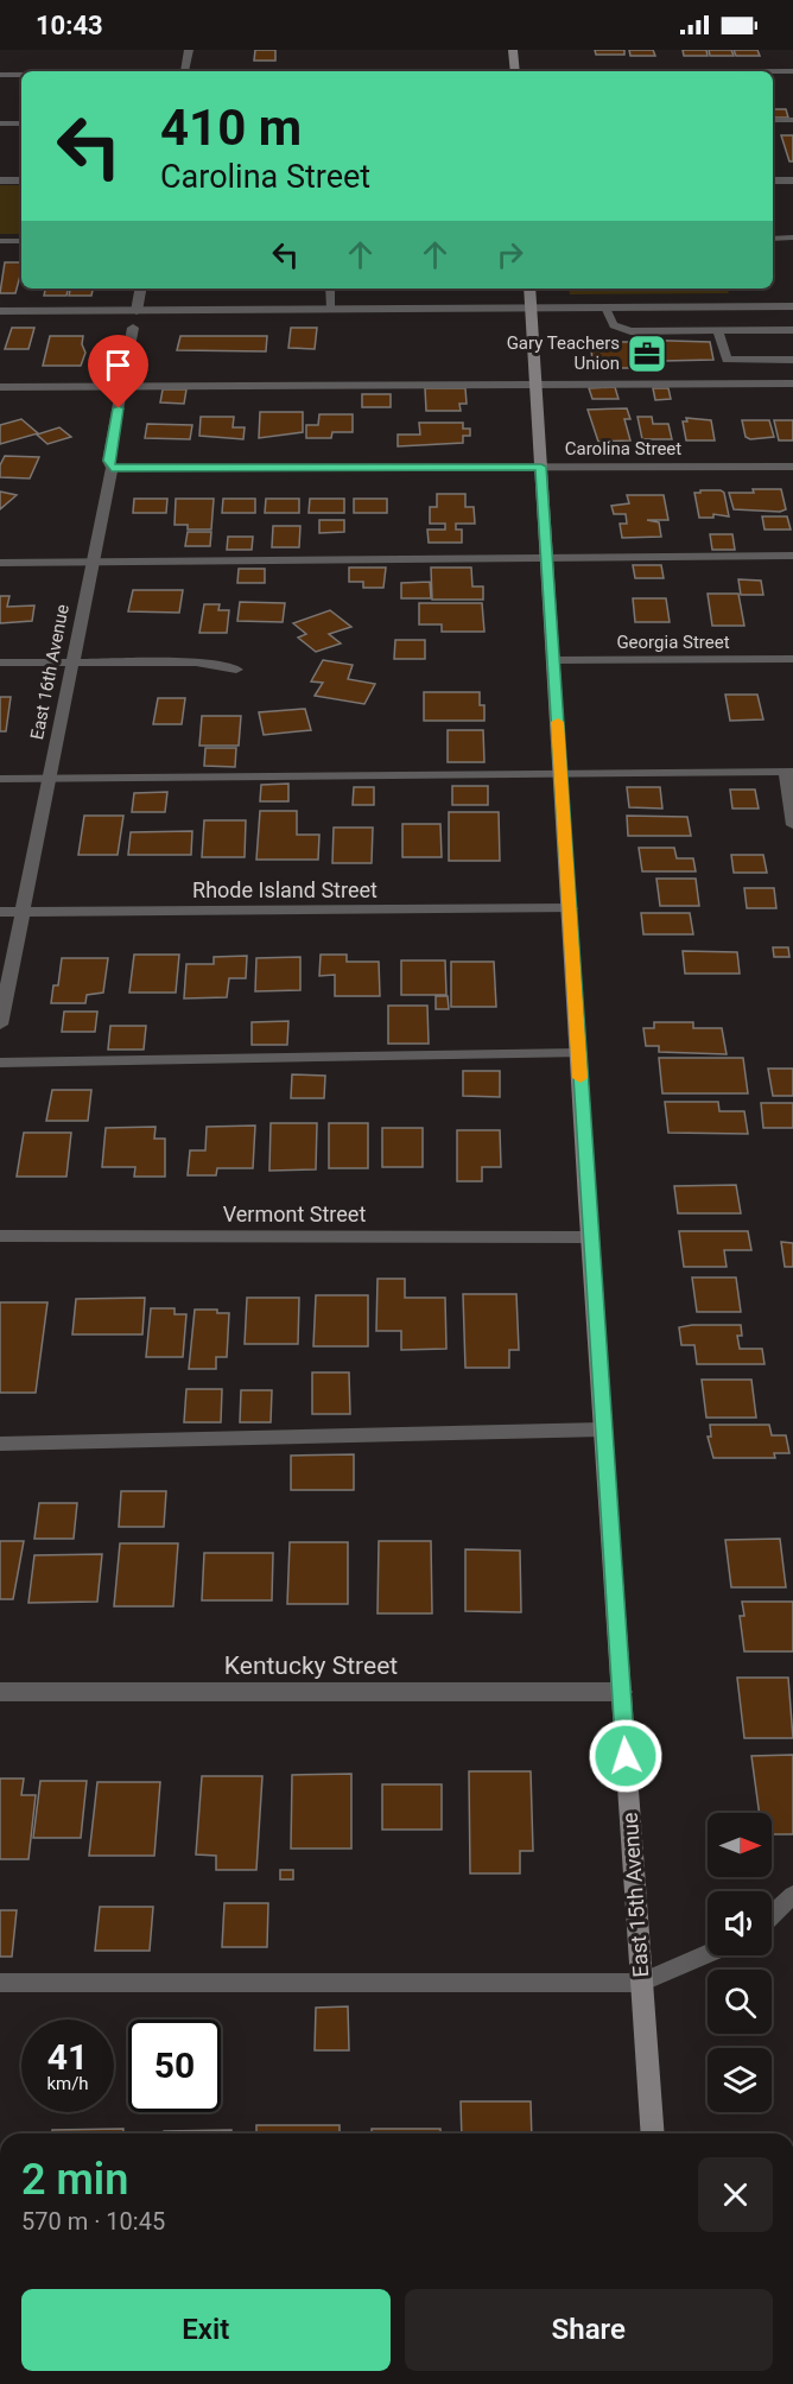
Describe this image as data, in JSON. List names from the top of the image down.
{
  "streets": {
    "main road": ["East 15th Avenue"],
    "street": [
      "Carolina Street",
      "Georgia Street",
      "East 16th Avenue",
      "Rhode Island Street",
      "Vermont Street",
      "Kentucky Street"
    ]
  },
  "crossings": [
    ["Carolina Street", "East 16th Avenue"],
    ["Carolina Street", "East 15th Avenue"],
    ["Georgia Street", "East 15th Avenue"],
    ["East 16th Avenue", "Rhode Island Street"],
    ["Rhode Island Street", "East 15th Avenue"],
    ["Vermont Street", "East 15th Avenue"],
    ["Kentucky Street", "East 15th Avenue"]
  ],
  "places": {
    "office": ["Gary Teachers Union"]
  },
  "north": "right",
  "page": {
    "status": "10:43",
    "turn": ["410 m", "Carolina Street"],
    "speed": "41 km/h",
    "limit": "50",
    "heading": ["2 min", "570 m · 10:45"],
    "buttons": ["Exit", "Share"]
  }
}
